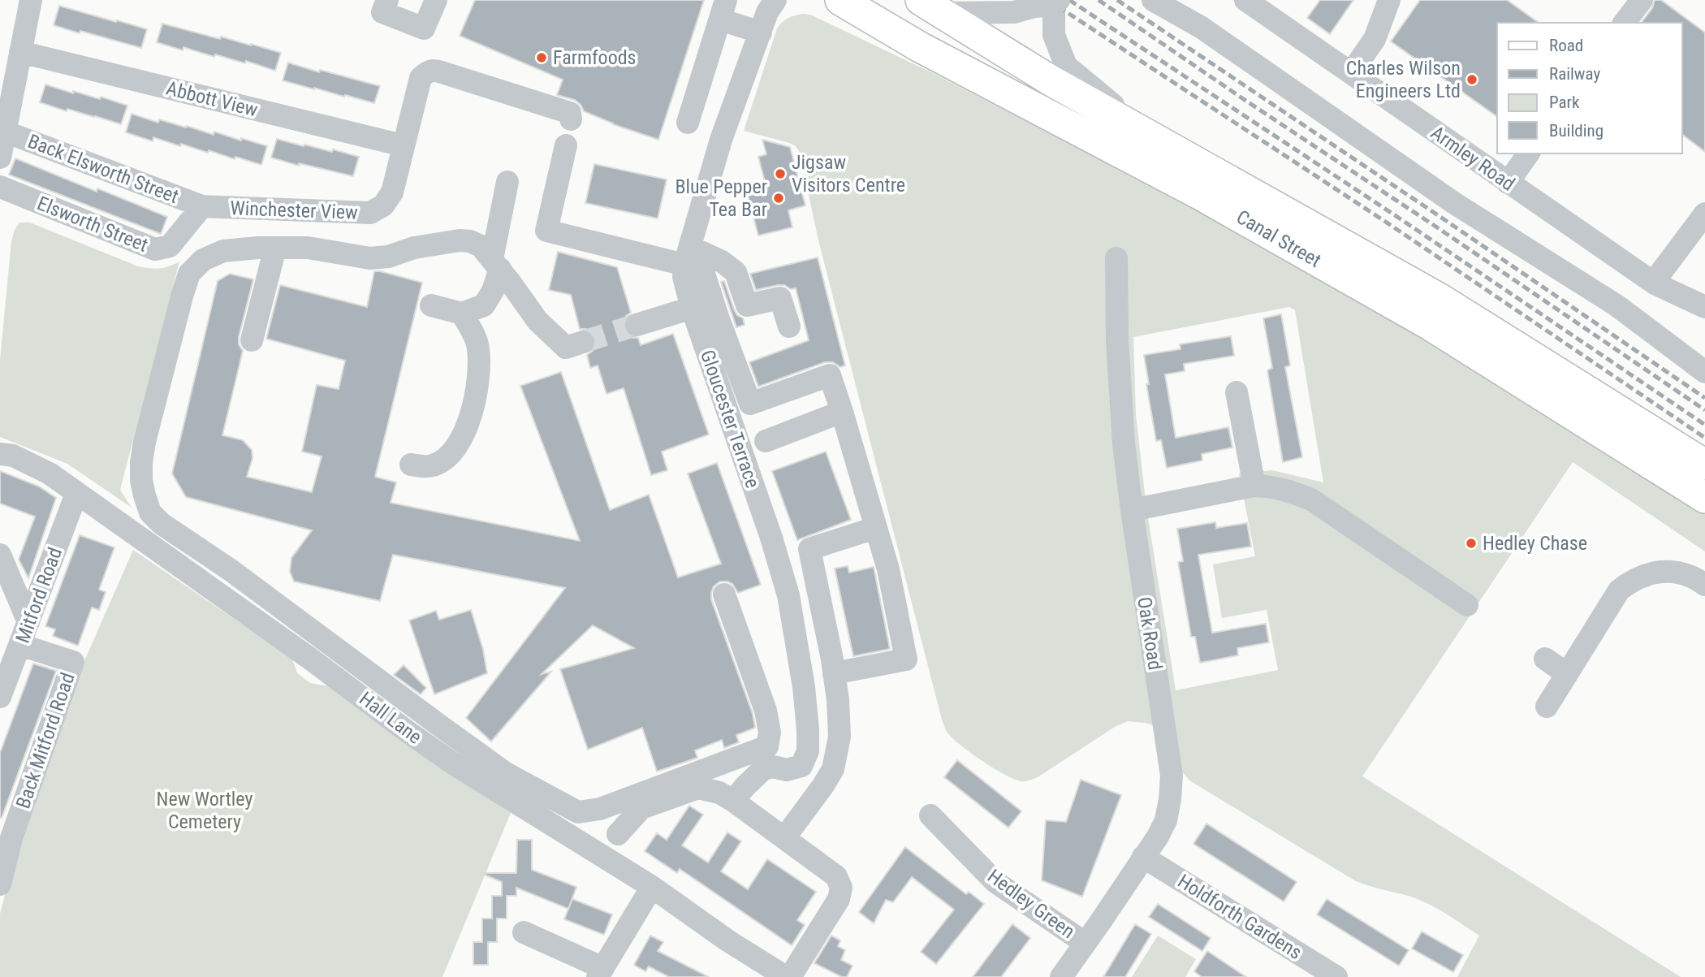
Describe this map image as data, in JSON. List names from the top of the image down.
{
  "streets": {
    "main road": ["Canal Street"],
    "street": [
      "Abbott View",
      "Armley Road",
      "Back Elsworth Street",
      "Winchester View",
      "Elsworth Street",
      "Gloucester Terrace",
      "Mitford Road",
      "Oak Road",
      "Hall Lane",
      "Back Mitford Road",
      "Hedley Green",
      "Holdforth Gardens"
    ]
  },
  "crossings": [
    ["Abbott View", "Winchester View"],
    ["Back Elsworth Street", "Winchester View"],
    ["Back Elsworth Street", "Elsworth Street"],
    ["Winchester View", "Elsworth Street"],
    ["Mitford Road", "Hall Lane"],
    ["Mitford Road", "Back Mitford Road"],
    ["Oak Road", "Hedley Green"],
    ["Oak Road", "Holdforth Gardens"]
  ],
  "parks": ["New Wortley Cemetery"],
  "places": [
    "Farmfoods",
    "Charles Wilson Engineers Ltd",
    "Jigsaw Visitors Centre",
    "Blue Pepper Tea Bar",
    "Hedley Chase"
  ],
  "legend": [
    "Road",
    "Railway",
    "Park",
    "Building"
  ]
}
